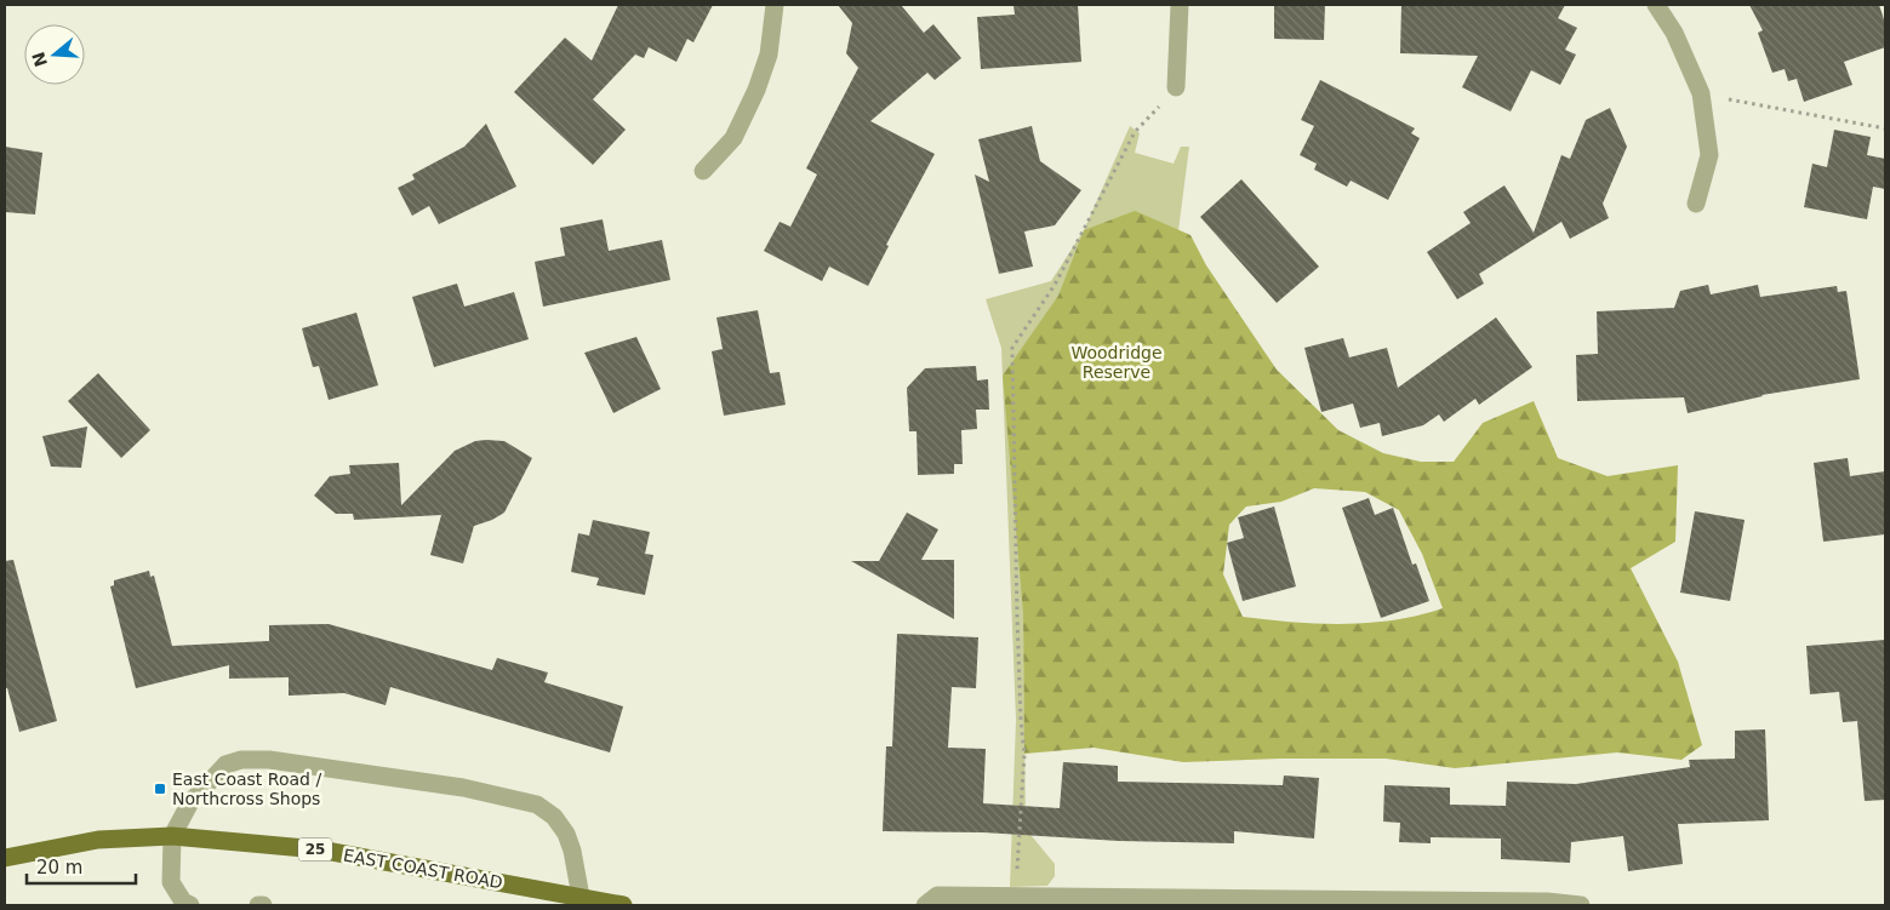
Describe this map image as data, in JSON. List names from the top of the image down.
{
  "streets": {
    "main road": ["25", "EAST COAST ROAD"]
  },
  "parks": ["Woodridge Reserve"],
  "places": {
    "transit": ["East Coast Road / Northcross Shops"]
  },
  "scale_bar": "20 m",
  "north": "left"
}
